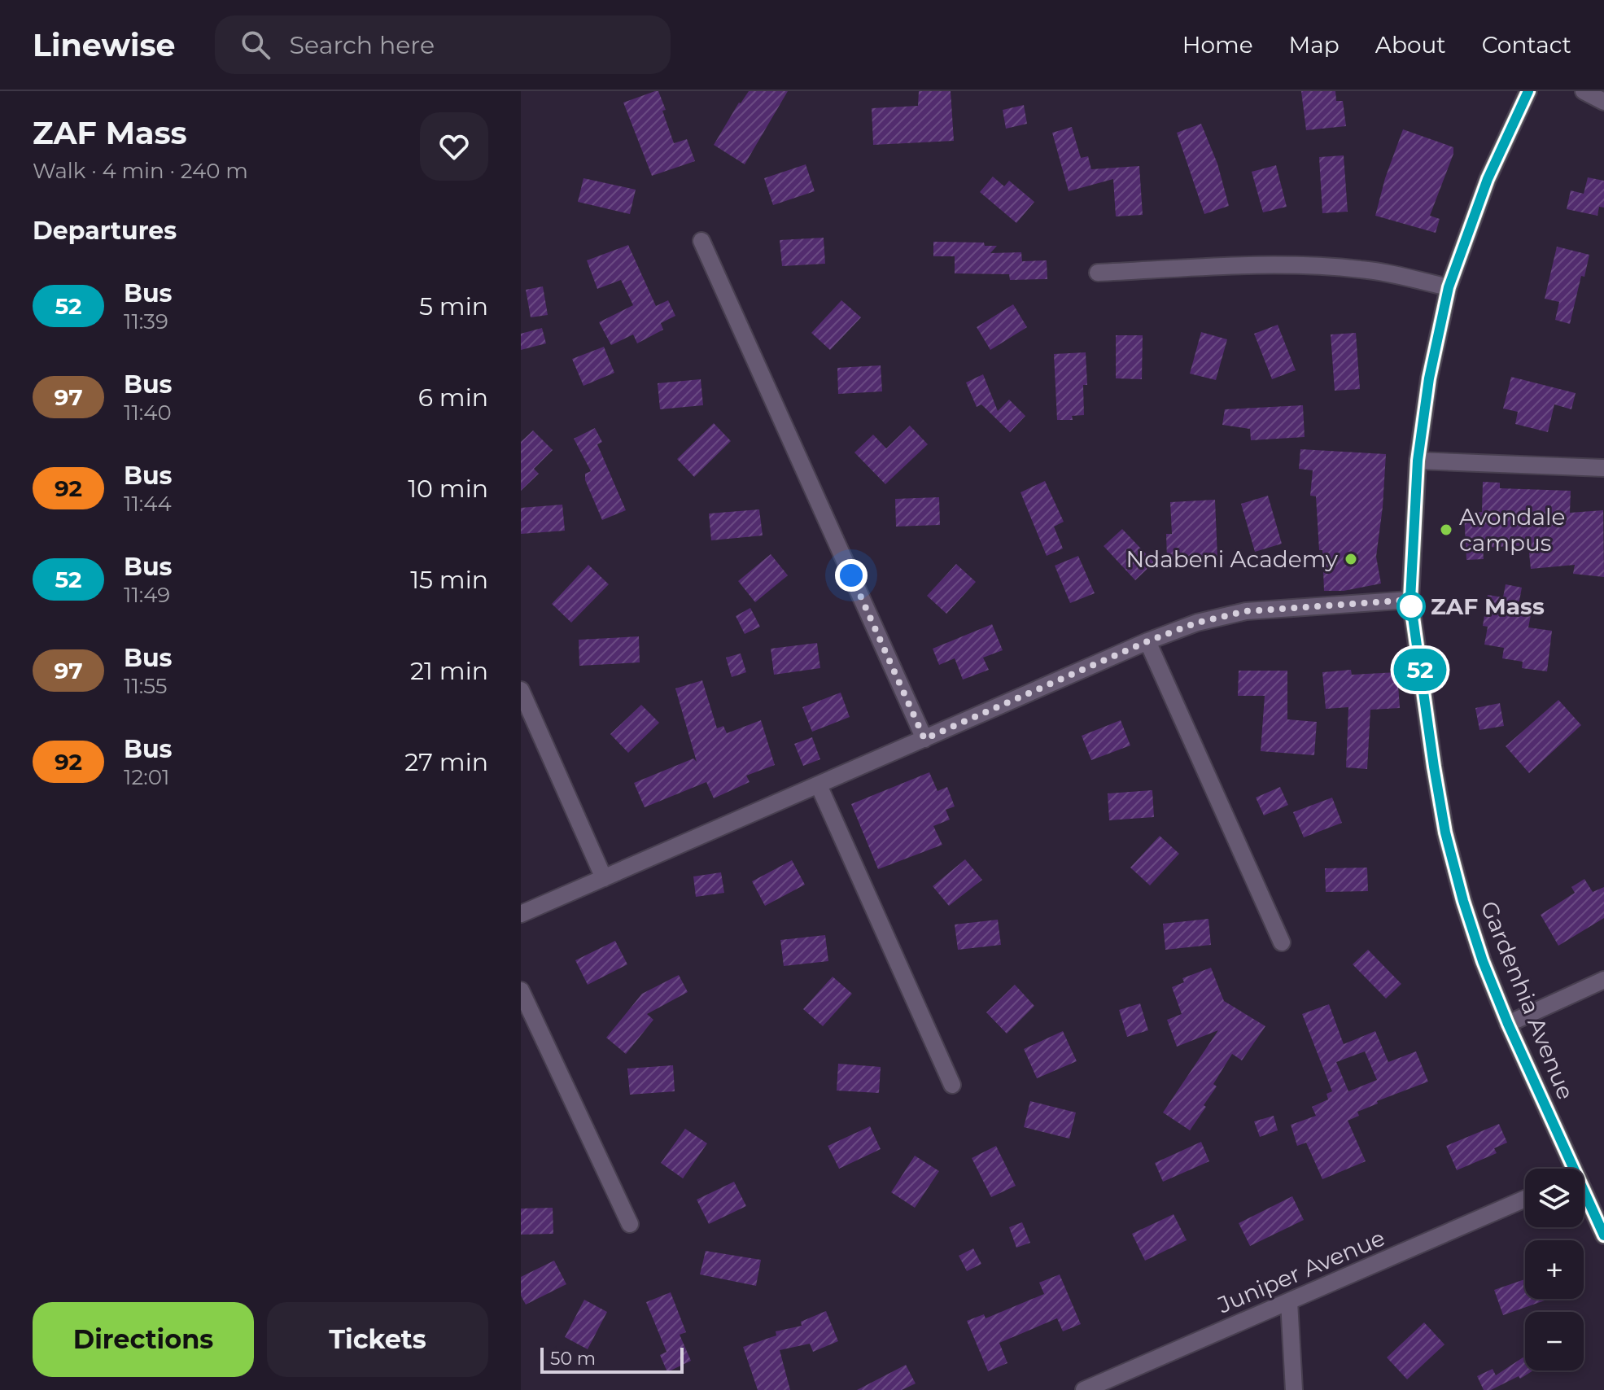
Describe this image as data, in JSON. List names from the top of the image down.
{
  "streets": {
    "main road": ["Gardenhia Avenue"],
    "street": ["Juniper Avenue"]
  },
  "places": ["Avondale campus", "Ndabeni Academy", "ZAF Mass"],
  "lines": ["bus line 52"],
  "scale_bar": "50 m",
  "page": {
    "header": "Linewise",
    "search": "Search here",
    "nav": [
      "Home",
      "Map",
      "About",
      "Contact"
    ],
    "heading": [
      ["ZAF Mass", "Walk · 4 min · 240 m"],
      "Departures"
    ],
    "on_map": "52",
    "list": [
      {
        "mark": "52",
        "name": "Bus",
        "note": "11:39",
        "value": "5 min"
      },
      {
        "mark": "97",
        "name": "Bus",
        "note": "11:40",
        "value": "6 min"
      },
      {
        "mark": "92",
        "name": "Bus",
        "note": "11:44",
        "value": "10 min"
      },
      {
        "mark": "52",
        "name": "Bus",
        "note": "11:49",
        "value": "15 min"
      },
      {
        "mark": "97",
        "name": "Bus",
        "note": "11:55",
        "value": "21 min"
      },
      {
        "mark": "92",
        "name": "Bus",
        "note": "12:01",
        "value": "27 min"
      }
    ],
    "map_buttons": ["+", "−"],
    "buttons": ["Directions", "Tickets"],
    "scale": "50 m"
  }
}
